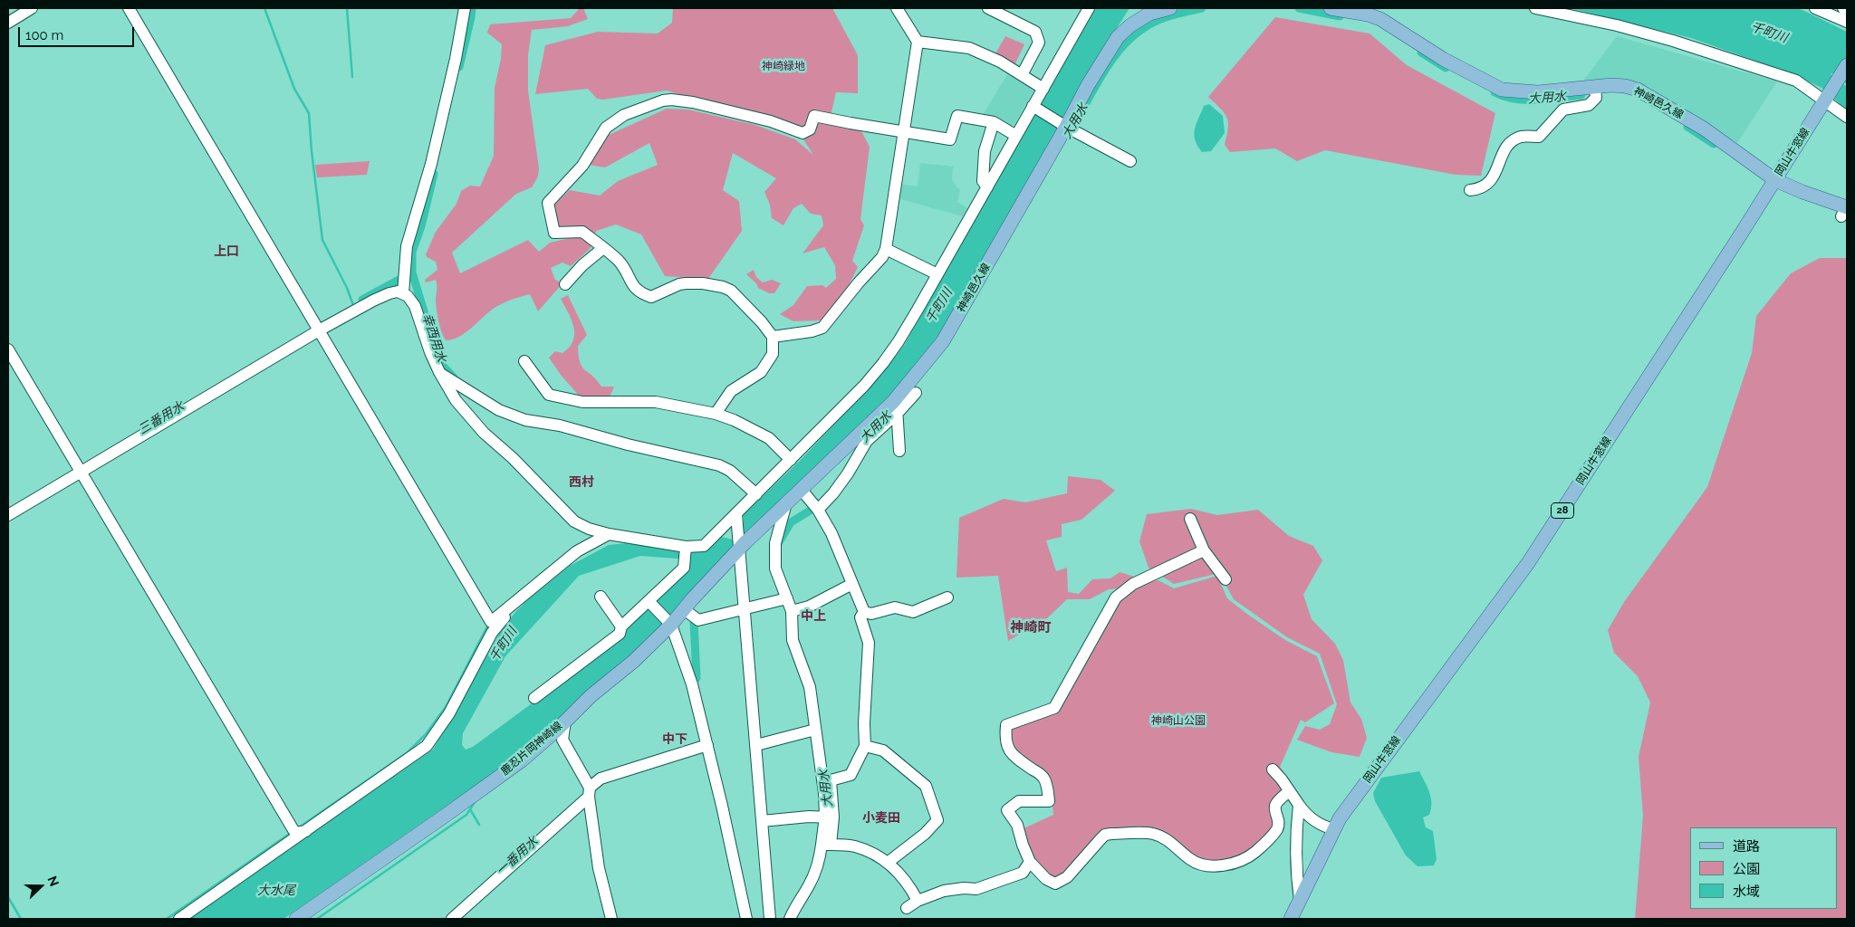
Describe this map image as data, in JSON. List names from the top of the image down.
{
  "streets": {
    "main road": [
      "神崎邑久線",
      "岡山牛窓線",
      "28",
      "鹿忍片岡神崎線"
    ]
  },
  "crossings": [
    ["神崎邑久線", "岡山牛窓線"],
    ["神崎邑久線", "鹿忍片岡神崎線"]
  ],
  "districts": [
    "上口",
    "西村",
    "中上",
    "神崎町",
    "中下",
    "小麦田"
  ],
  "water": [
    "千町川",
    "大用水",
    "幸西用水",
    "三番用水",
    "一番用水",
    "大水尾"
  ],
  "parks": ["神崎緑地", "神崎山公園"],
  "legend": ["道路", "公園", "水域"],
  "scale_bar": "100 m",
  "north": "right"
}
